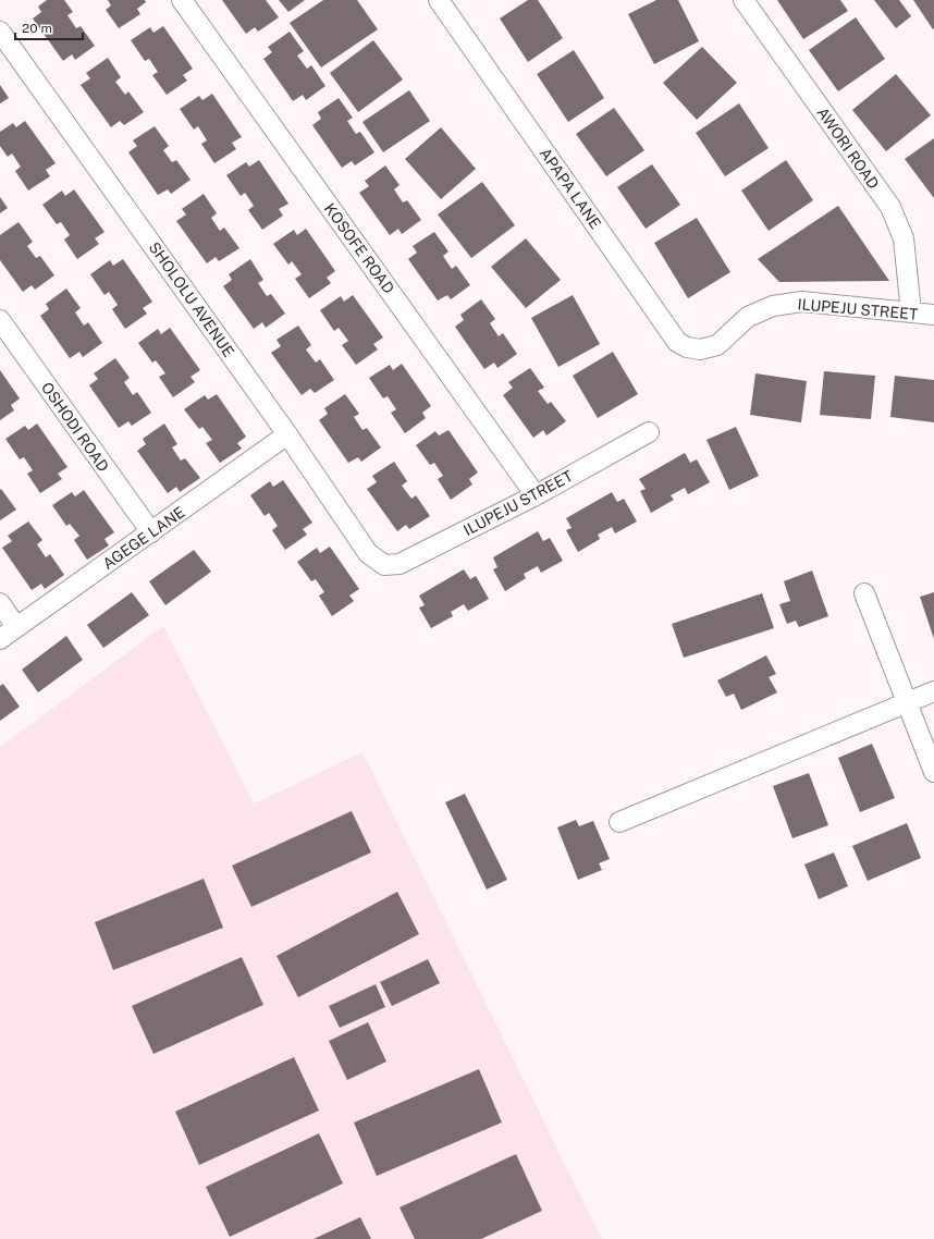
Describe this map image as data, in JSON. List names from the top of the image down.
{
  "streets": {
    "street": [
      "AWORI ROAD",
      "APAPA LANE",
      "KOSOFE ROAD",
      "SHOLOLU AVENUE",
      "ILUPEJU STREET",
      "OSHODI ROAD",
      "AGEGE LANE"
    ]
  },
  "crossings": [
    ["AWORI ROAD", "ILUPEJU STREET"],
    ["APAPA LANE", "ILUPEJU STREET"],
    ["KOSOFE ROAD", "ILUPEJU STREET"],
    ["SHOLOLU AVENUE", "ILUPEJU STREET"],
    ["SHOLOLU AVENUE", "AGEGE LANE"],
    ["OSHODI ROAD", "AGEGE LANE"]
  ],
  "scale_bar": "20 m"
}
